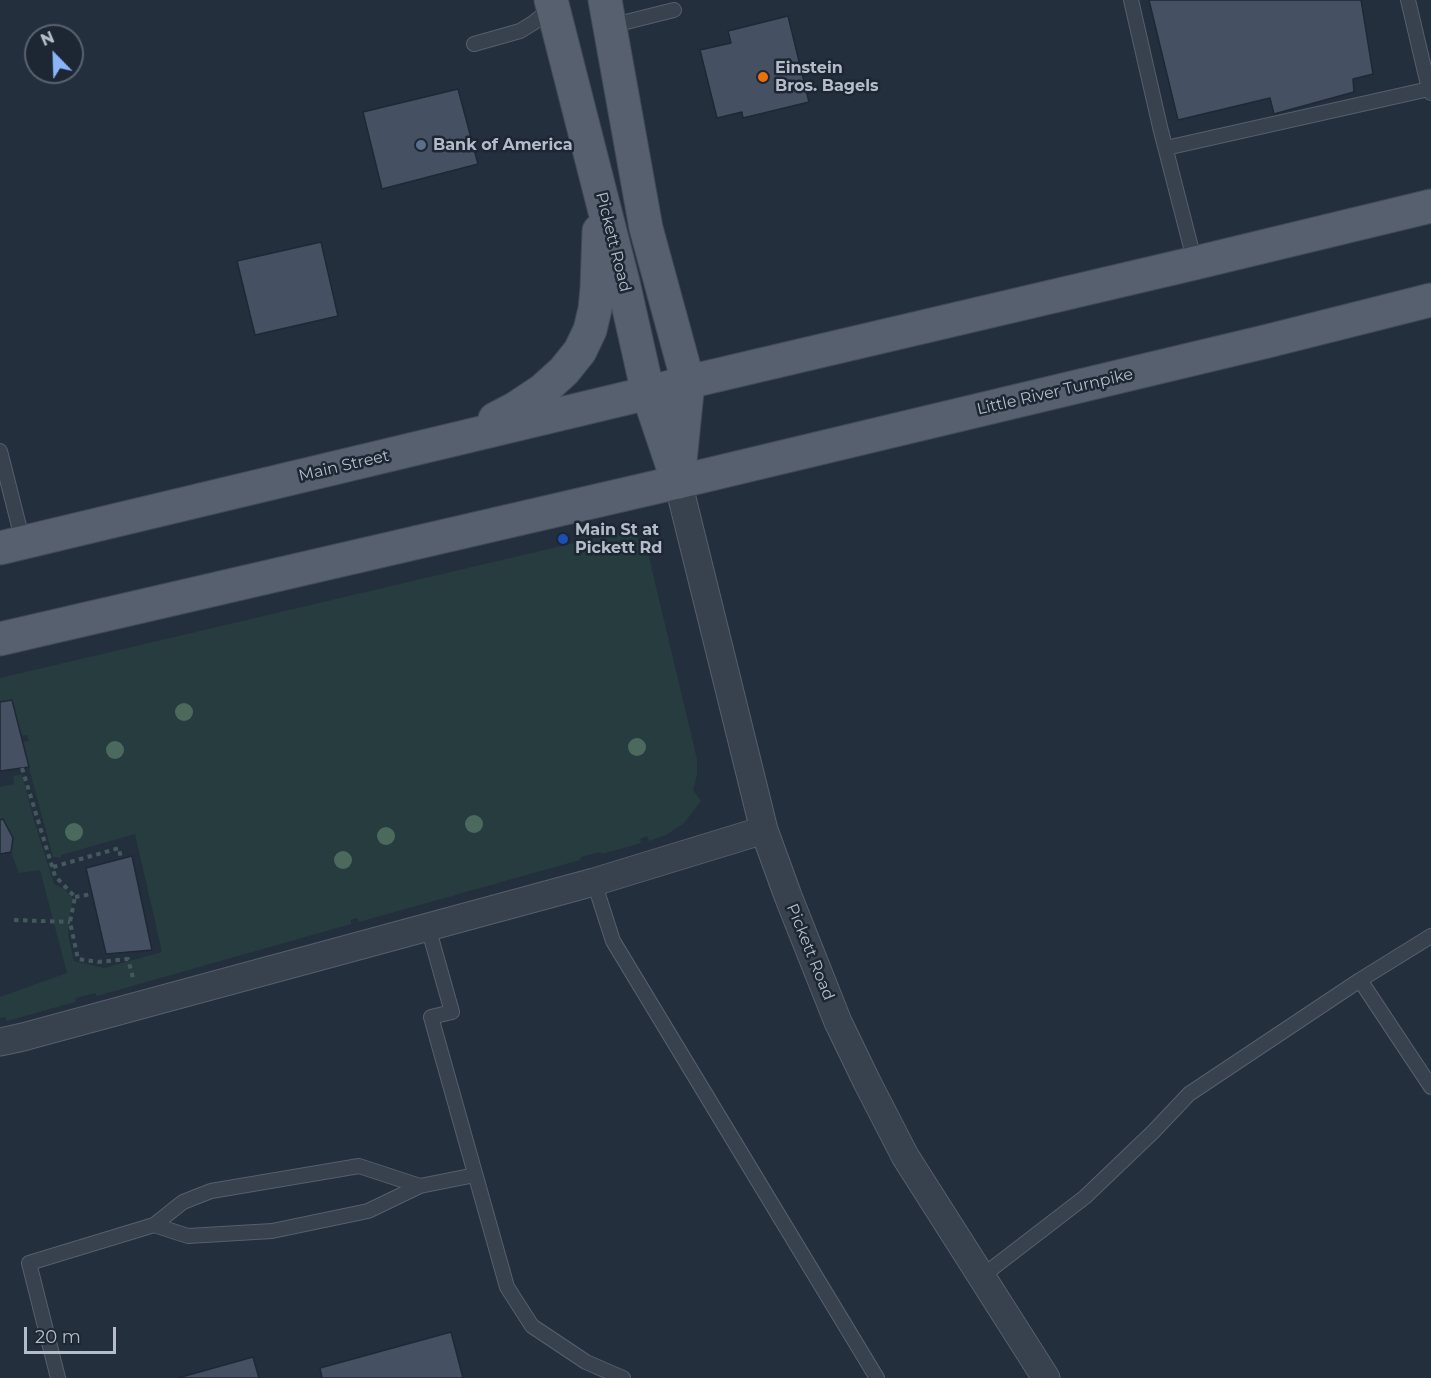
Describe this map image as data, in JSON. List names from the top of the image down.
{
  "streets": {
    "main road": ["Pickett Road", "Little River Turnpike", "Main Street"]
  },
  "crossings": [
    ["Pickett Road", "Little River Turnpike"],
    ["Pickett Road", "Main Street"]
  ],
  "places": ["Einstein Bros. Bagels", "Bank of America", "Main St at Pickett Rd"],
  "scale_bar": "20 m",
  "north": "top left"
}
